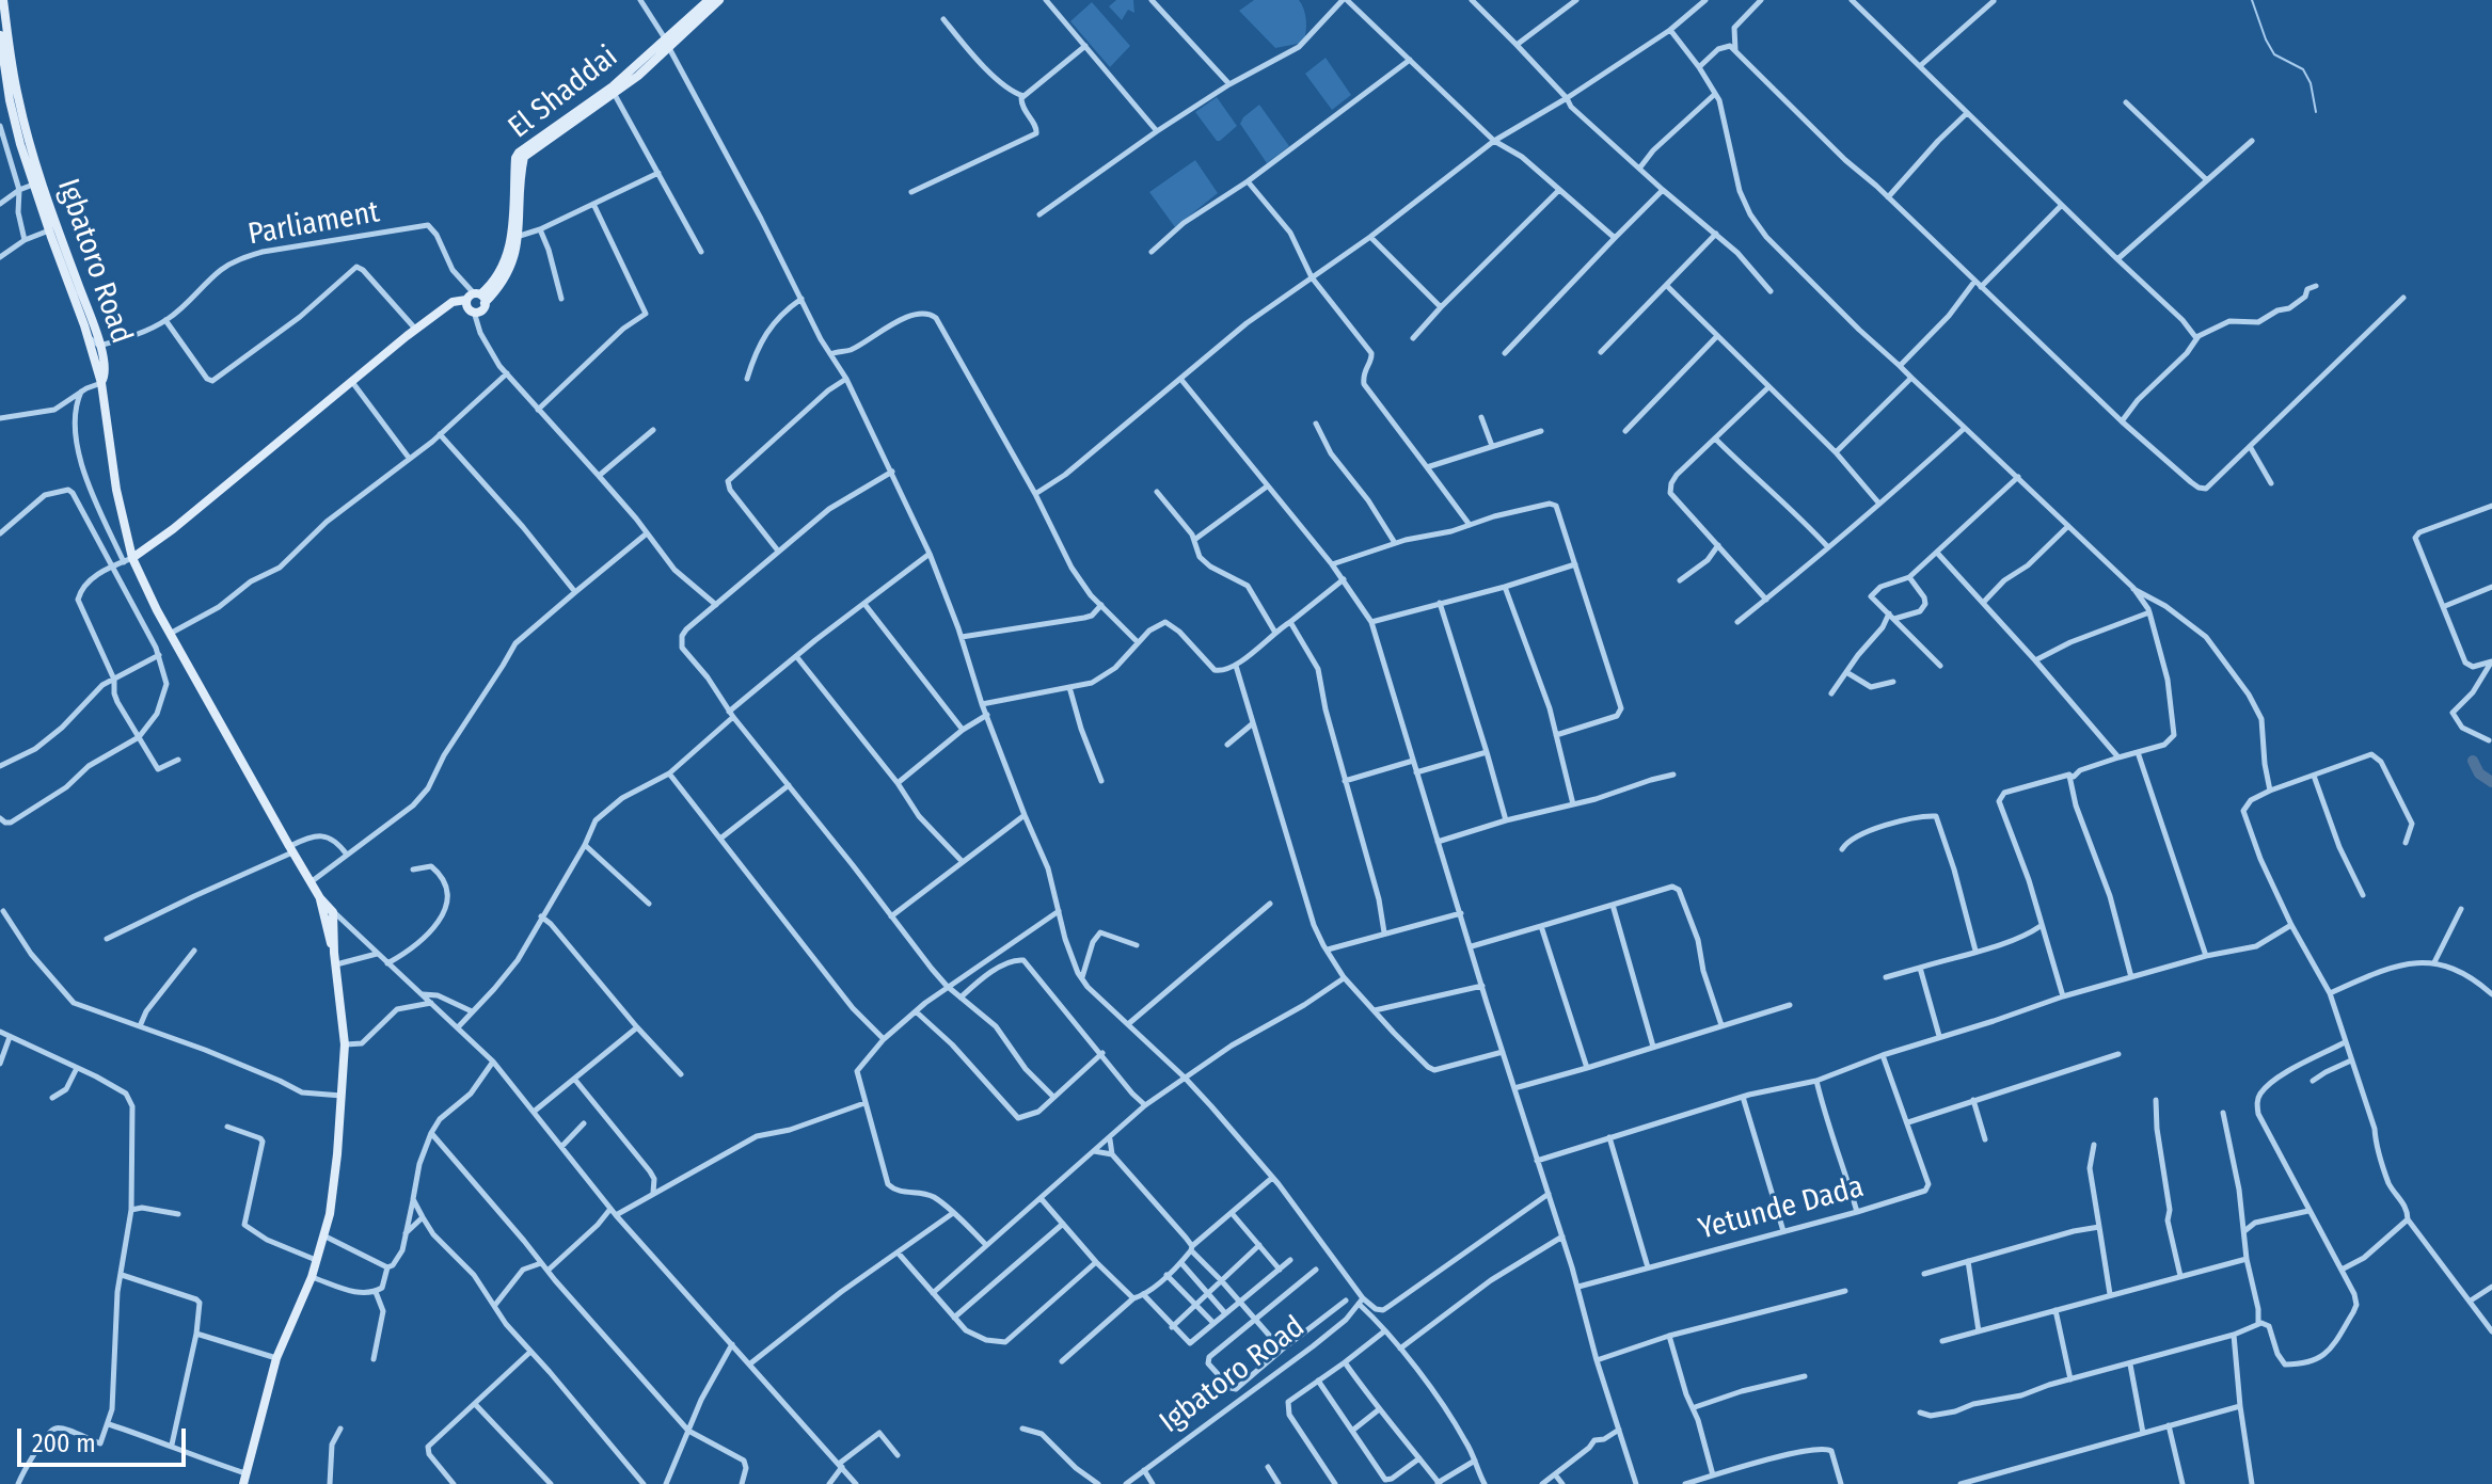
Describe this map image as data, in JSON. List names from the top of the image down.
{
  "streets": {
    "street": [
      "El Shaddai",
      "Parliament",
      "Igbatoro Road",
      "Yetunde Dada"
    ]
  },
  "crossings": [
    ["El Shaddai", "Parliament"],
    ["Parliament", "Igbatoro Road"]
  ],
  "scale_bar": "200 m"
}
